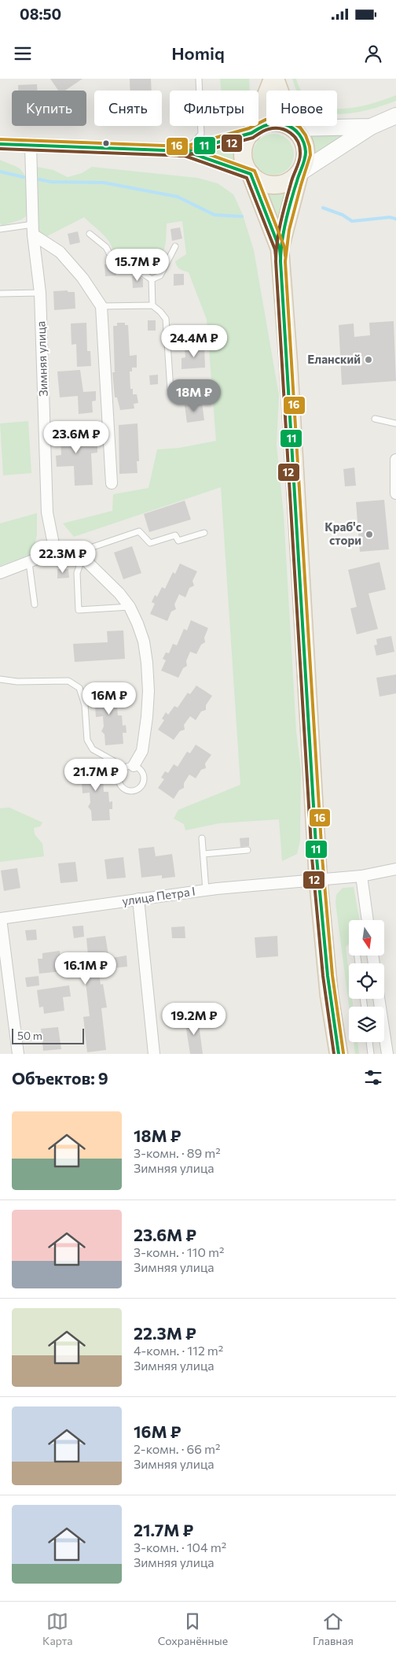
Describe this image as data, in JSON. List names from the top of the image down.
{
  "streets": {
    "street": ["Зимняя улица", "улица Петра I"]
  },
  "places": ["Еланский", "Краб'с стори"],
  "lines": ["transit line 16", "transit line 11", "transit line 12"],
  "scale_bar": "50 m",
  "north": "bottom",
  "page": {
    "status": "08:50",
    "header": "Homiq",
    "chip": [
      "Купить",
      "Снять",
      "Фильтры",
      "Новое"
    ],
    "price": [
      "15.7M ₽",
      "24.4M ₽",
      "18M ₽",
      "23.6M ₽",
      "22.3M ₽",
      "16M ₽",
      "21.7M ₽",
      "16.1M ₽",
      "19.2M ₽"
    ],
    "scale": "50 m",
    "heading": "Объектов: 9",
    "list": [
      {
        "name": "18M ₽",
        "note": "3-комн. · 89 m² · Зимняя улица"
      },
      {
        "name": "23.6M ₽",
        "note": "3-комн. · 110 m² · Зимняя улица"
      },
      {
        "name": "22.3M ₽",
        "note": "4-комн. · 112 m² · Зимняя улица"
      },
      {
        "name": "16M ₽",
        "note": "2-комн. · 66 m² · Зимняя улица"
      },
      {
        "name": "21.7M ₽",
        "note": "3-комн. · 104 m² · Зимняя улица"
      }
    ],
    "tabs": ["Карта", "Сохранённые", "Главная"]
  }
}
